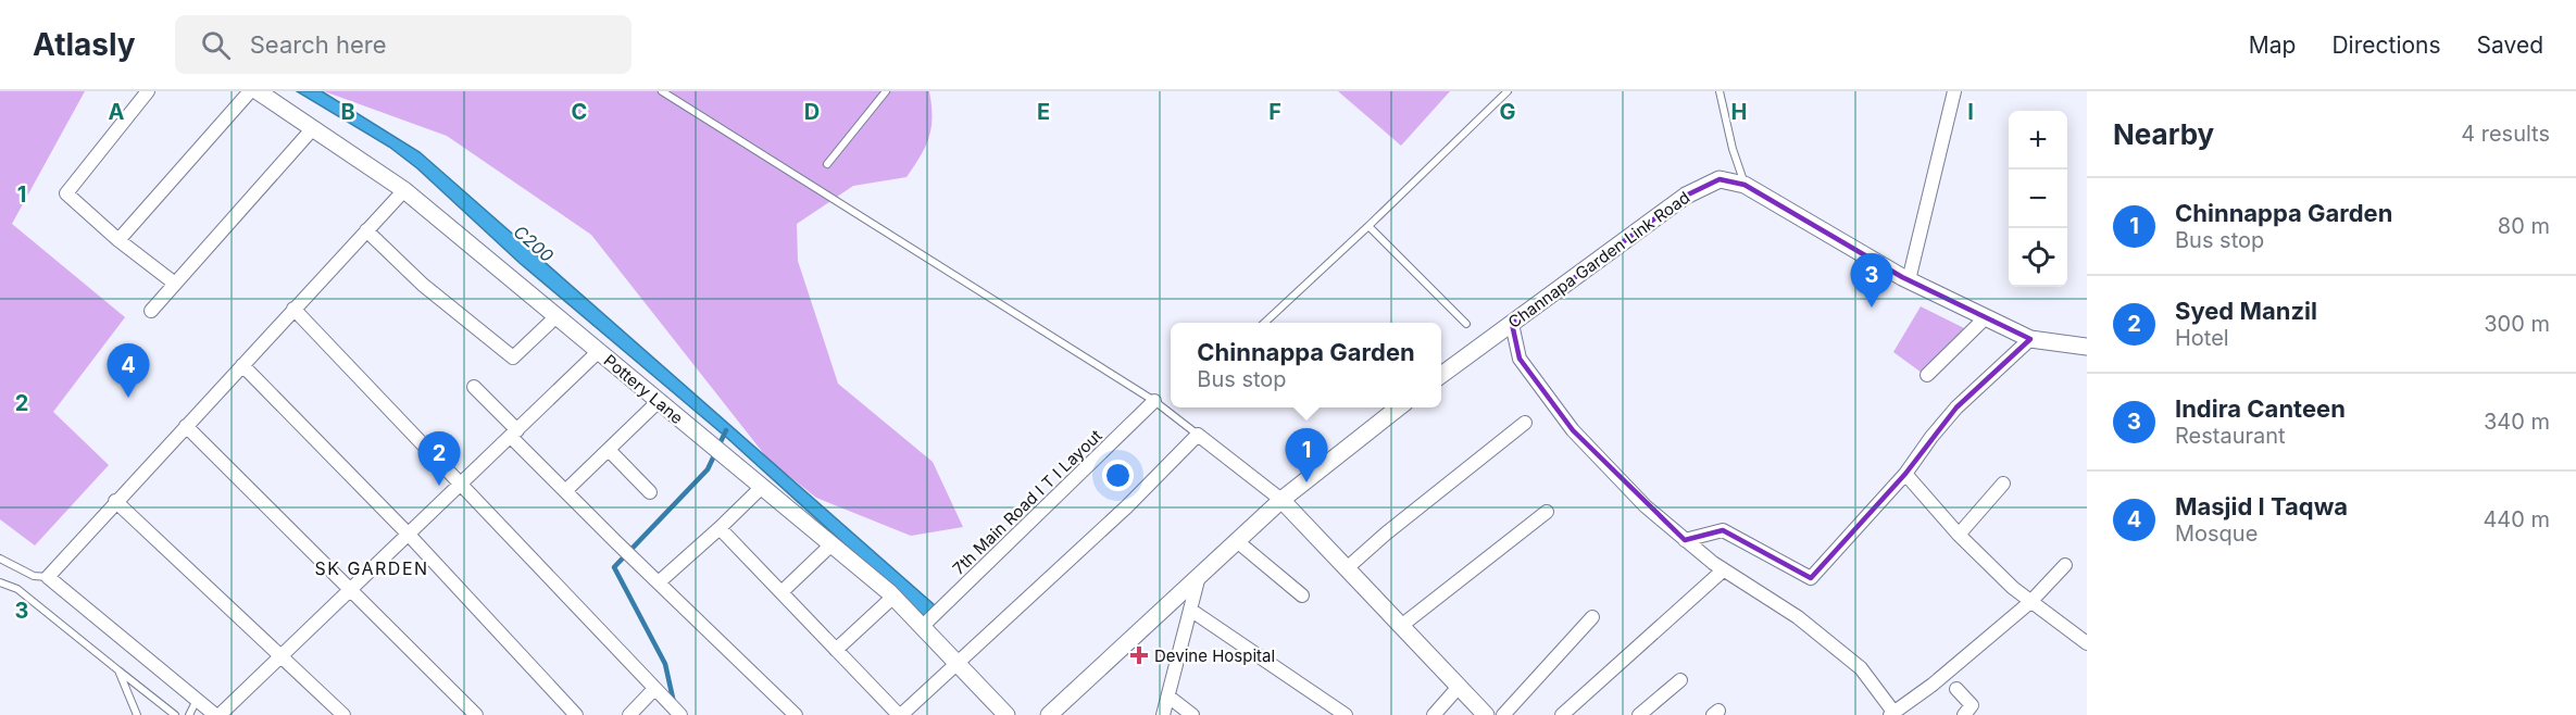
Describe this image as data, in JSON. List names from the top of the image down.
{
  "streets": {
    "street": ["Channapa Garden Link Road", "Pottery Lane", "7th Main Road I T I Layout"]
  },
  "crossings": [
    ["Pottery Lane", "7th Main Road I T I Layout"]
  ],
  "districts": ["SK GARDEN"],
  "water": ["C200"],
  "places": {
    "health": ["Devine Hospital"]
  },
  "page": {
    "header": "Atlasly",
    "search": "Search here",
    "nav": ["Map", "Directions", "Saved"],
    "heading": ["Nearby", "4 results"],
    "map_buttons": ["+", "−"],
    "list": [
      {
        "mark": "1",
        "name": "Chinnappa Garden",
        "note": "Bus stop",
        "value": "80 m"
      },
      {
        "mark": "2",
        "name": "Syed Manzil",
        "note": "Hotel",
        "value": "300 m"
      },
      {
        "mark": "3",
        "name": "Indira Canteen",
        "note": "Restaurant",
        "value": "340 m"
      },
      {
        "mark": "4",
        "name": "Masjid I Taqwa",
        "note": "Mosque",
        "value": "440 m"
      }
    ],
    "pins": [
      "3",
      "4",
      "1",
      "2"
    ],
    "popup": ["Chinnappa Garden", "Bus stop"]
  },
  "grid": {
    "columns": [
      "A",
      "B",
      "C",
      "D",
      "E",
      "F",
      "G",
      "H",
      "I"
    ],
    "rows": ["1", "2", "3"]
  }
}
